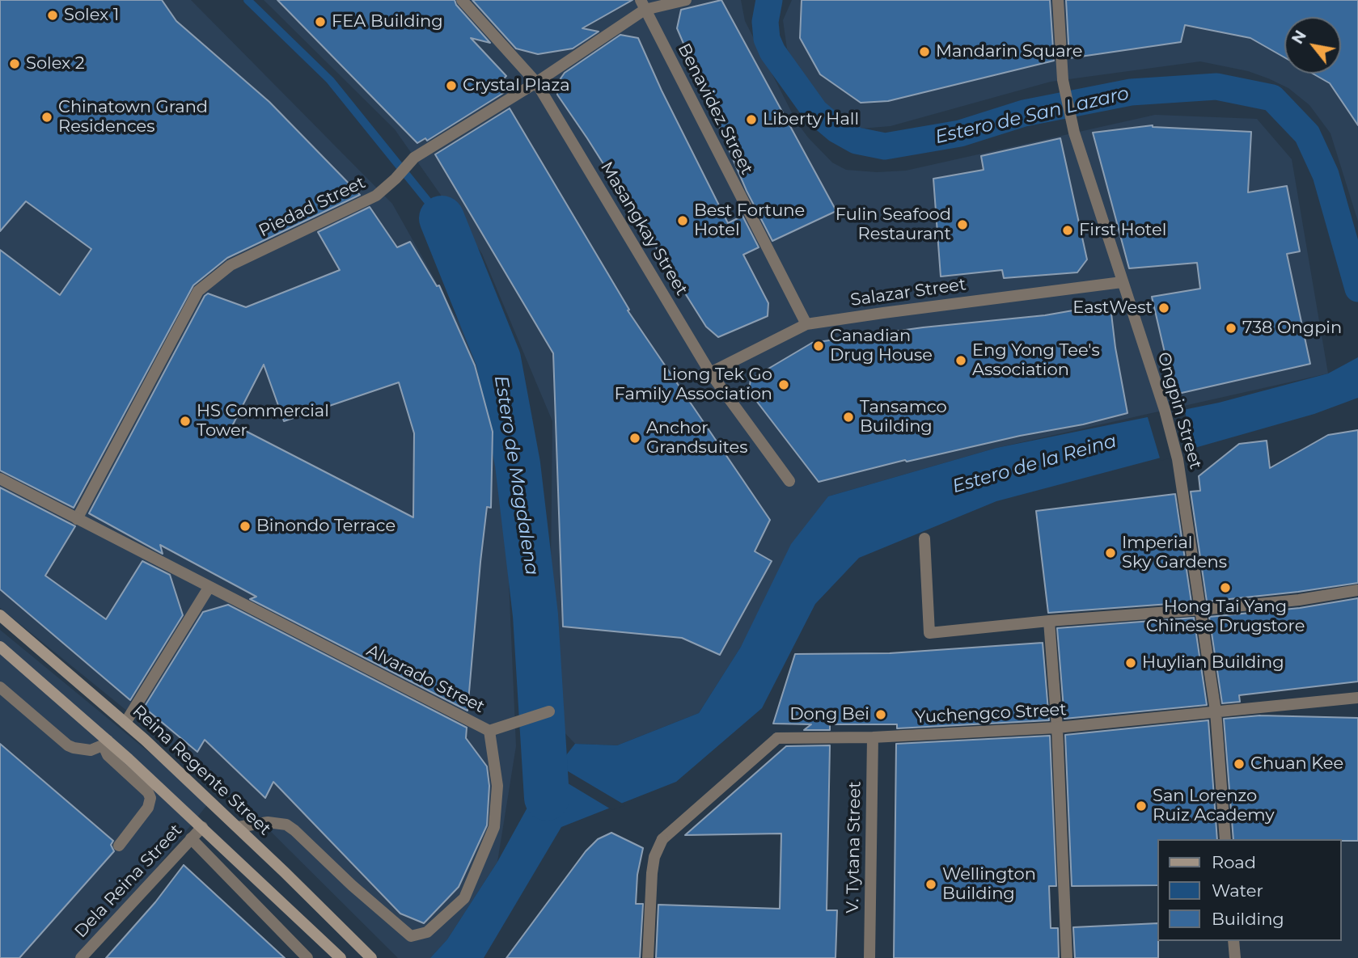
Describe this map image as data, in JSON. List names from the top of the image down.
{
  "streets": {
    "main road": ["Reina Regente Street"],
    "street": [
      "Benavidez Street",
      "Piedad Street",
      "Masangkay Street",
      "Salazar Street",
      "Ongpin Street",
      "Alvarado Street",
      "Yuchengco Street",
      "V. Tytana Street",
      "Dela Reina Street"
    ]
  },
  "crossings": [
    ["Benavidez Street", "Piedad Street"],
    ["Benavidez Street", "Salazar Street"],
    ["Piedad Street", "Masangkay Street"],
    ["Piedad Street", "Alvarado Street"],
    ["Masangkay Street", "Salazar Street"],
    ["Salazar Street", "Ongpin Street"],
    ["Ongpin Street", "Yuchengco Street"],
    ["Alvarado Street", "Reina Regente Street"],
    ["Yuchengco Street", "V. Tytana Street"]
  ],
  "water": ["Estero de San Lazaro", "Estero de la Reina", "Estero de Magdalena"],
  "places": [
    "Solex 1",
    "FEA Building",
    "Mandarin Square",
    "Solex 2",
    "Crystal Plaza",
    "Chinatown Grand Residences",
    "Liberty Hall",
    "Best Fortune Hotel",
    "Fulin Seafood Restaurant",
    "First Hotel",
    "EastWest",
    "738 Ongpin",
    "Canadian Drug House",
    "Eng Yong Tee's Association",
    "Liong Tek Go Family Association",
    "Tansamco Building",
    "HS Commercial Tower",
    "Anchor Grandsuites",
    "Binondo Terrace",
    "Imperial Sky Gardens",
    "Hong Tai Yang Chinese Drugstore",
    "Huylian Building",
    "Dong Bei",
    "Chuan Kee",
    "San Lorenzo Ruiz Academy",
    "Wellington Building"
  ],
  "legend": ["Road", "Water", "Building"],
  "north": "top left"
}
